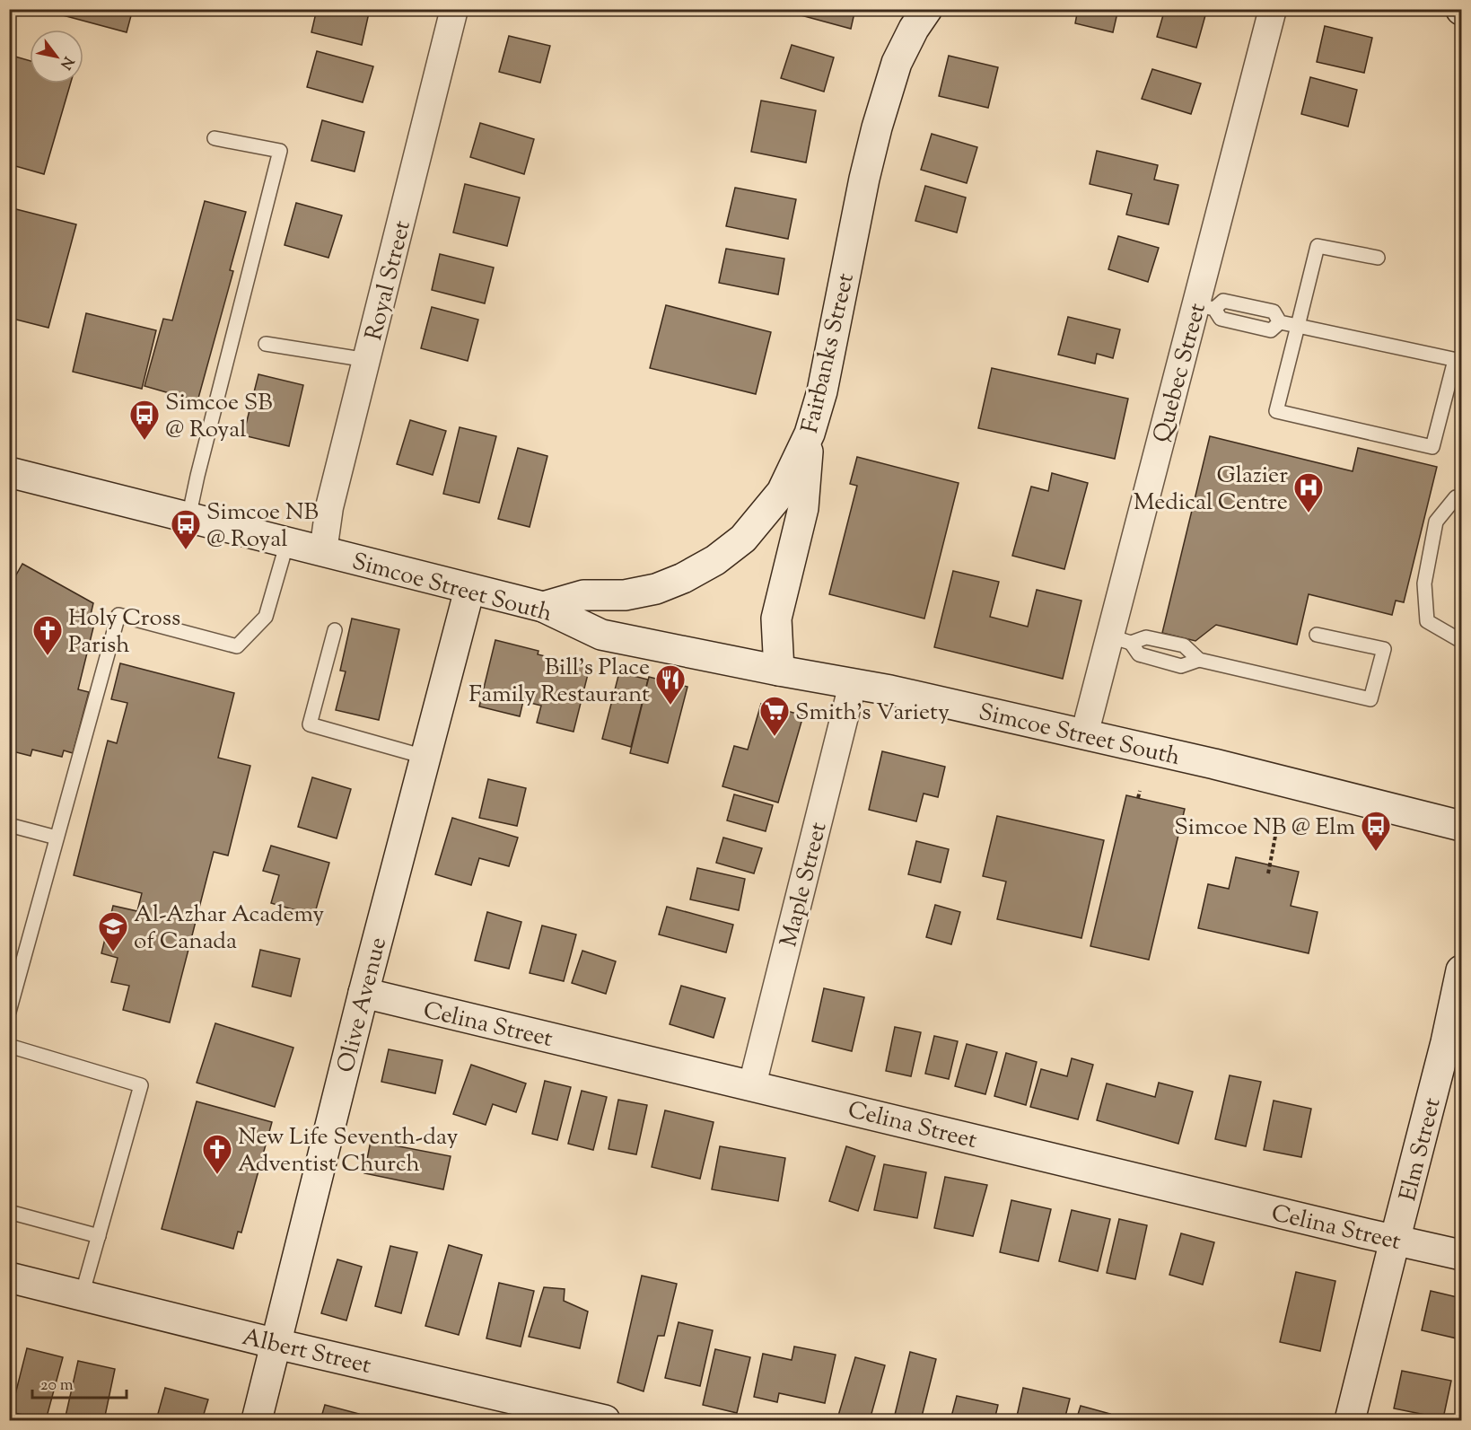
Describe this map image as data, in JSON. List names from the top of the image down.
{
  "streets": {
    "main road": [
      "Fairbanks Street",
      "Simcoe Street South",
      "Olive Avenue",
      "Celina Street",
      "Elm Street",
      "Albert Street"
    ],
    "street": ["Royal Street", "Quebec Street", "Maple Street"]
  },
  "crossings": [
    ["Royal Street", "Simcoe Street South"],
    ["Fairbanks Street", "Simcoe Street South"],
    ["Quebec Street", "Simcoe Street South"],
    ["Simcoe Street South", "Maple Street"],
    ["Simcoe Street South", "Olive Avenue"],
    ["Maple Street", "Celina Street"],
    ["Olive Avenue", "Celina Street"],
    ["Olive Avenue", "Albert Street"],
    ["Celina Street", "Elm Street"]
  ],
  "places": {
    "bus stop": ["Simcoe SB @ Royal", "Simcoe NB @ Royal", "Simcoe NB @ Elm"],
    "hospital": ["Glazier Medical Centre"],
    "church": ["Holy Cross Parish", "New Life Seventh-day Adventist Church"],
    "restaurant": ["Bill's Place Family Restaurant"],
    "supermarket": ["Smith's Variety"],
    "school or university": ["Al-Azhar Academy of Canada"]
  },
  "scale_bar": "20 m",
  "north": "bottom right"
}
